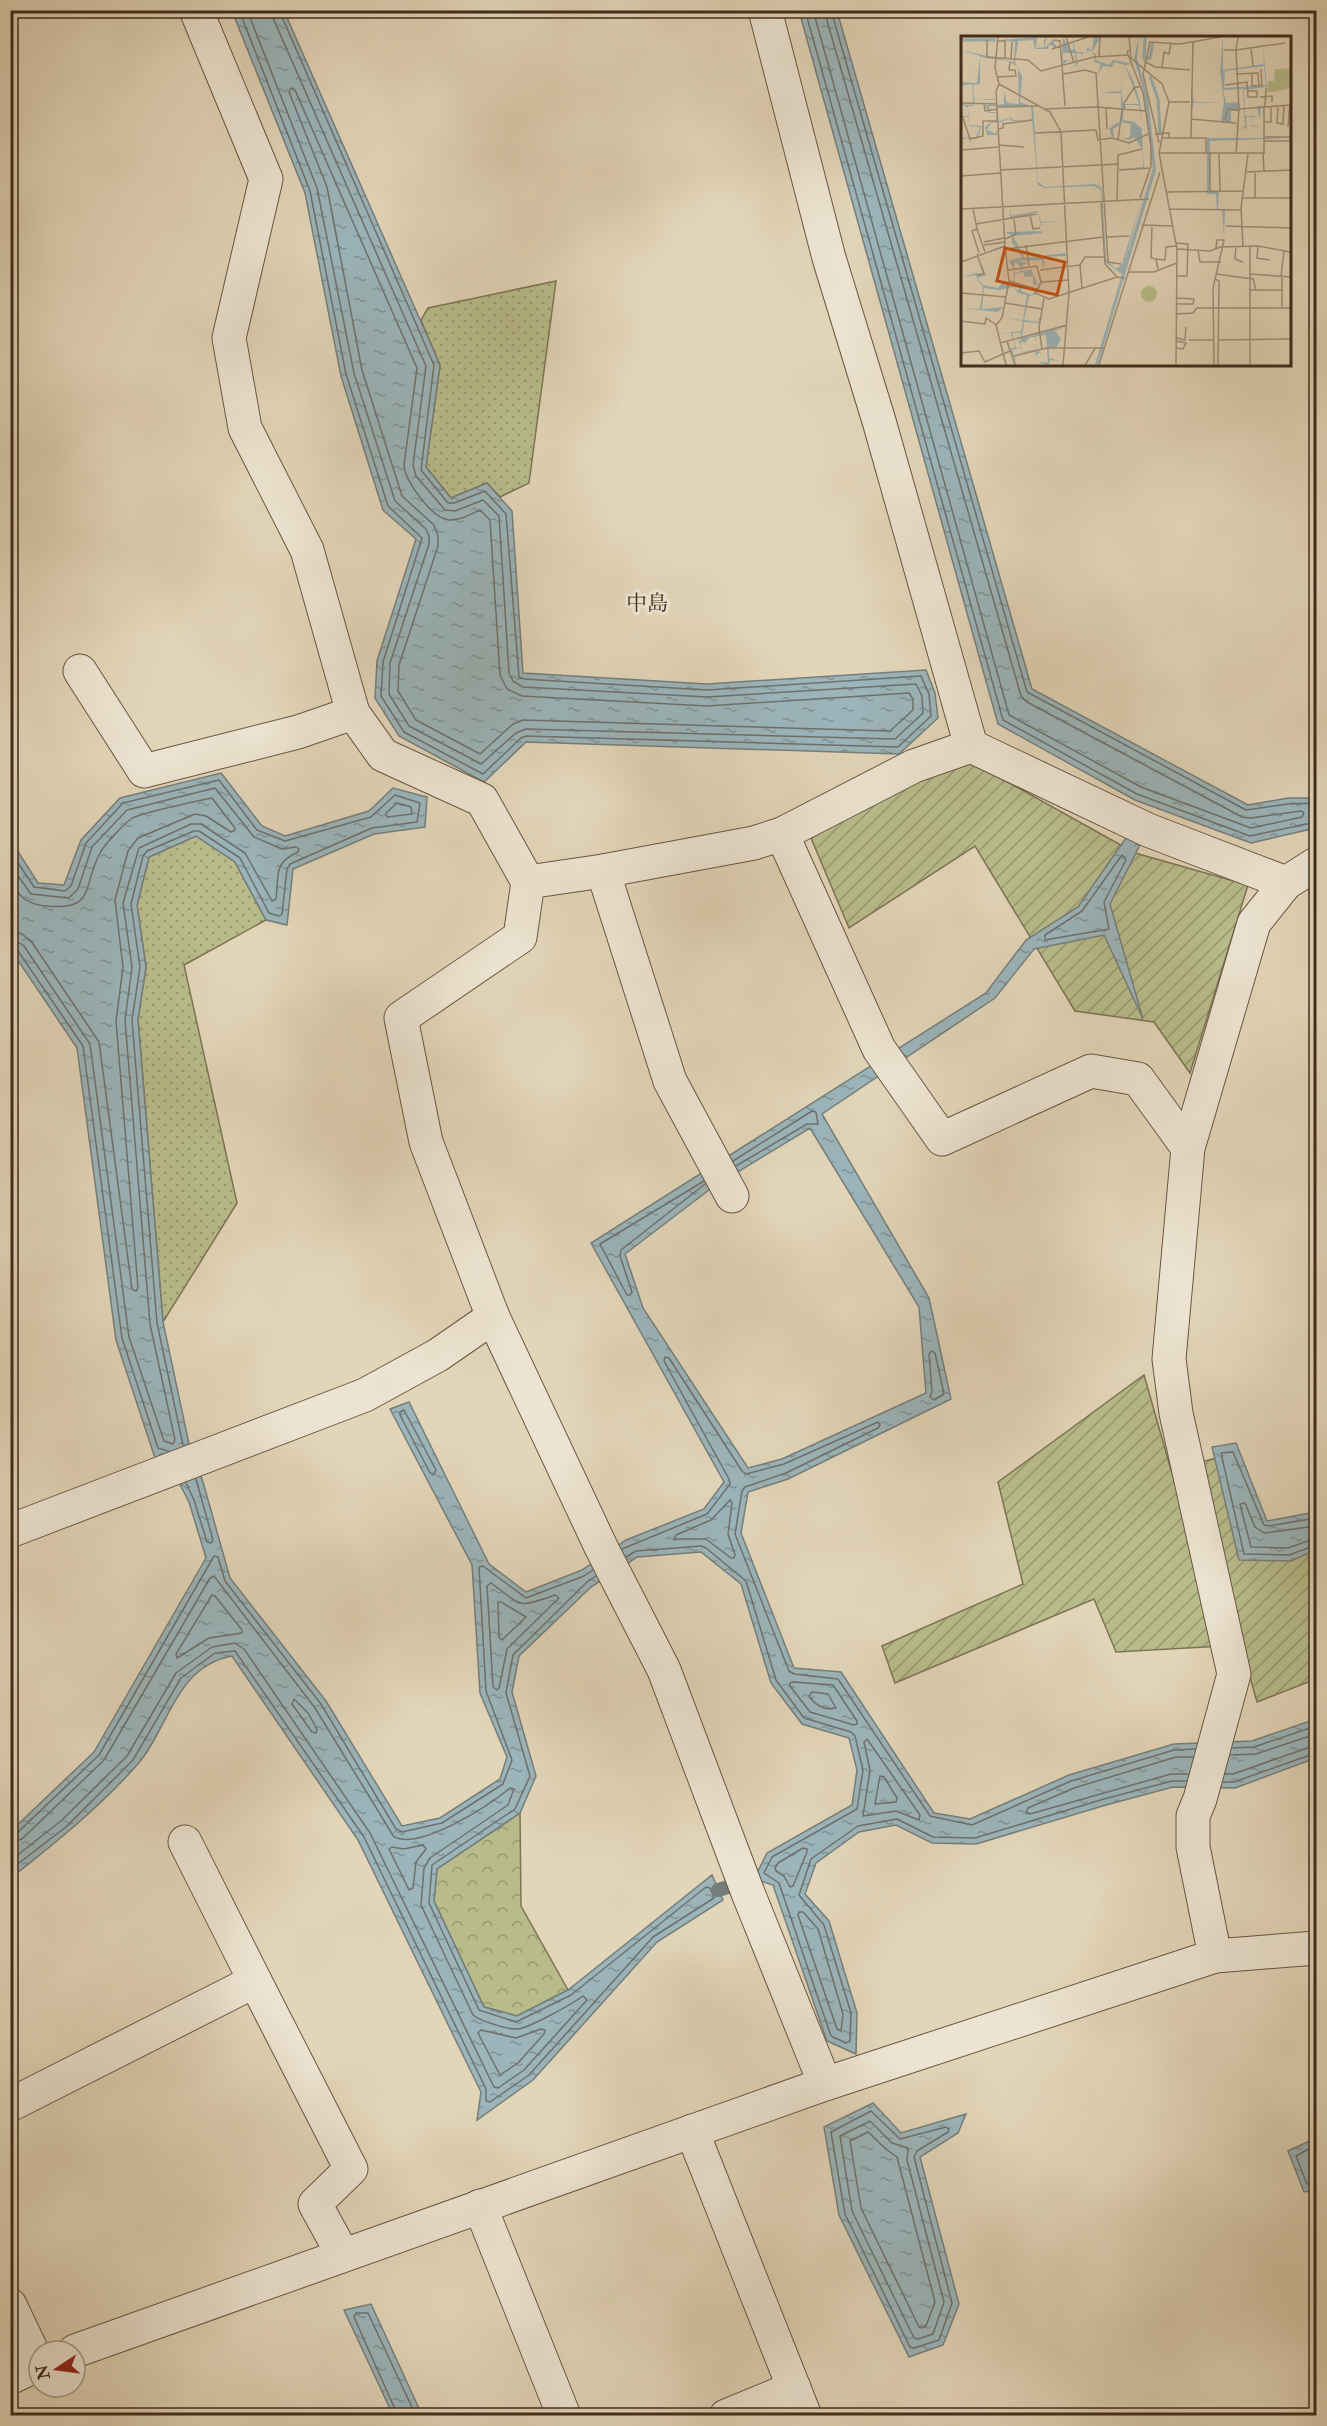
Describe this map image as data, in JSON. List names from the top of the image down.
{
  "districts": ["中島"],
  "north": "left"
}
